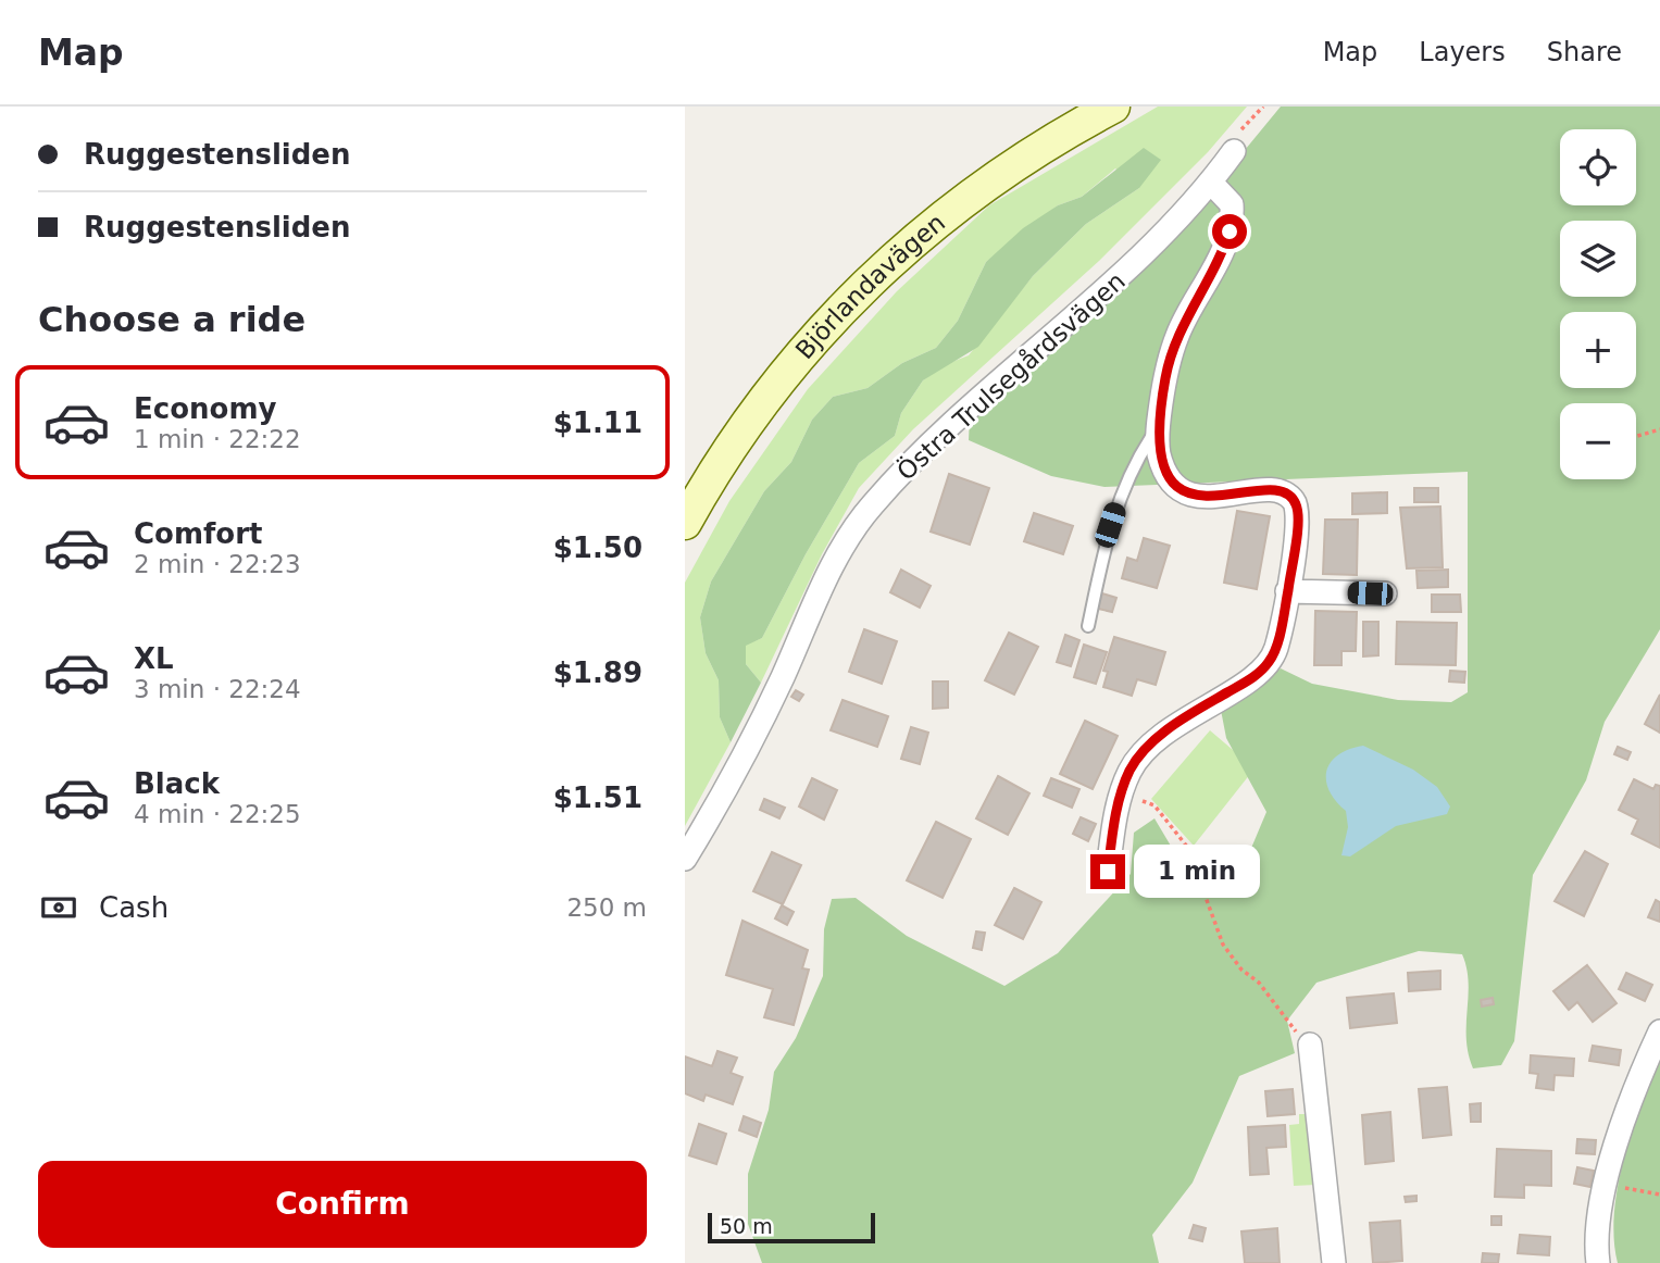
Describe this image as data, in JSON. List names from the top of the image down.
{
  "streets": {
    "street": ["Björlandavägen", "Östra Trulsegårdsvägen"]
  },
  "scale_bar": "50 m",
  "page": {
    "header": "Map",
    "nav": ["Map", "Layers", "Share"],
    "banner": ["Ruggestensliden", "Ruggestensliden"],
    "map_buttons": ["+", "−"],
    "heading": "Choose a ride",
    "list": [
      {
        "name": "Economy",
        "note": "1 min · 22:22",
        "value": "$1.11"
      },
      {
        "name": "Comfort",
        "note": "2 min · 22:23",
        "value": "$1.50"
      },
      {
        "name": "XL",
        "note": "3 min · 22:24",
        "value": "$1.89"
      },
      {
        "name": "Black",
        "note": "4 min · 22:25",
        "value": "$1.51"
      }
    ],
    "bubble": "1 min",
    "pay": ["Cash", "250 m"],
    "buttons": "Confirm",
    "scale": "50 m"
  }
}
